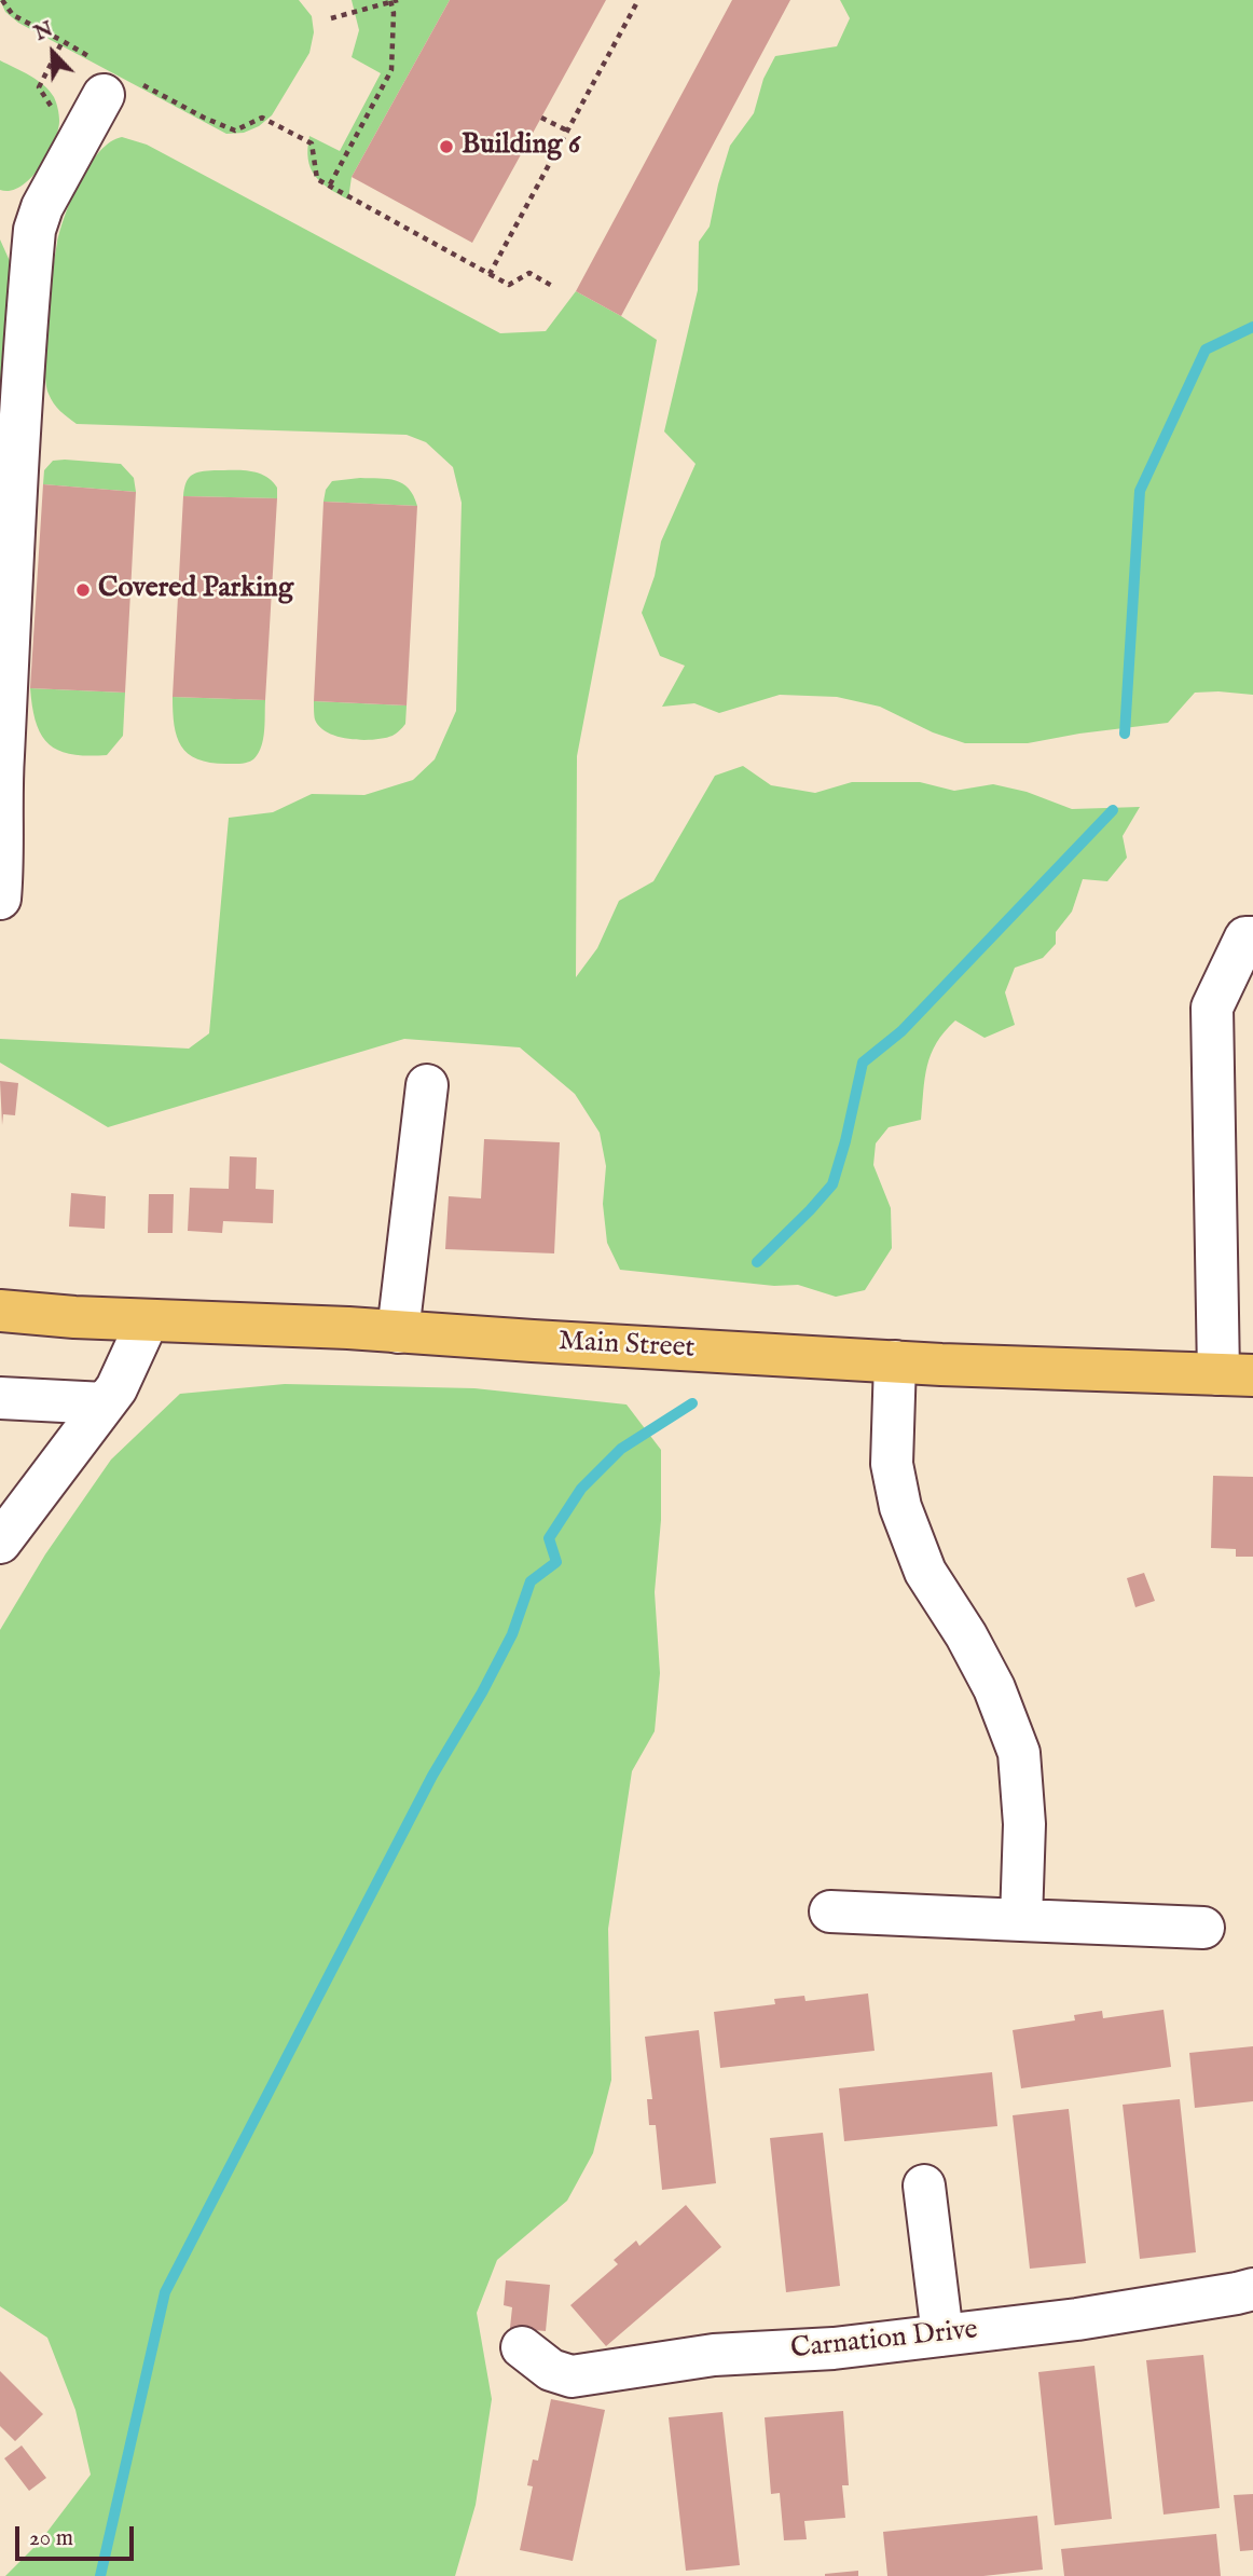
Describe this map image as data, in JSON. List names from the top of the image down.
{
  "streets": {
    "main road": ["Main Street"],
    "street": ["Carnation Drive"]
  },
  "places": ["Building 6", "Covered Parking"],
  "scale_bar": "20 m",
  "north": "top left"
}
